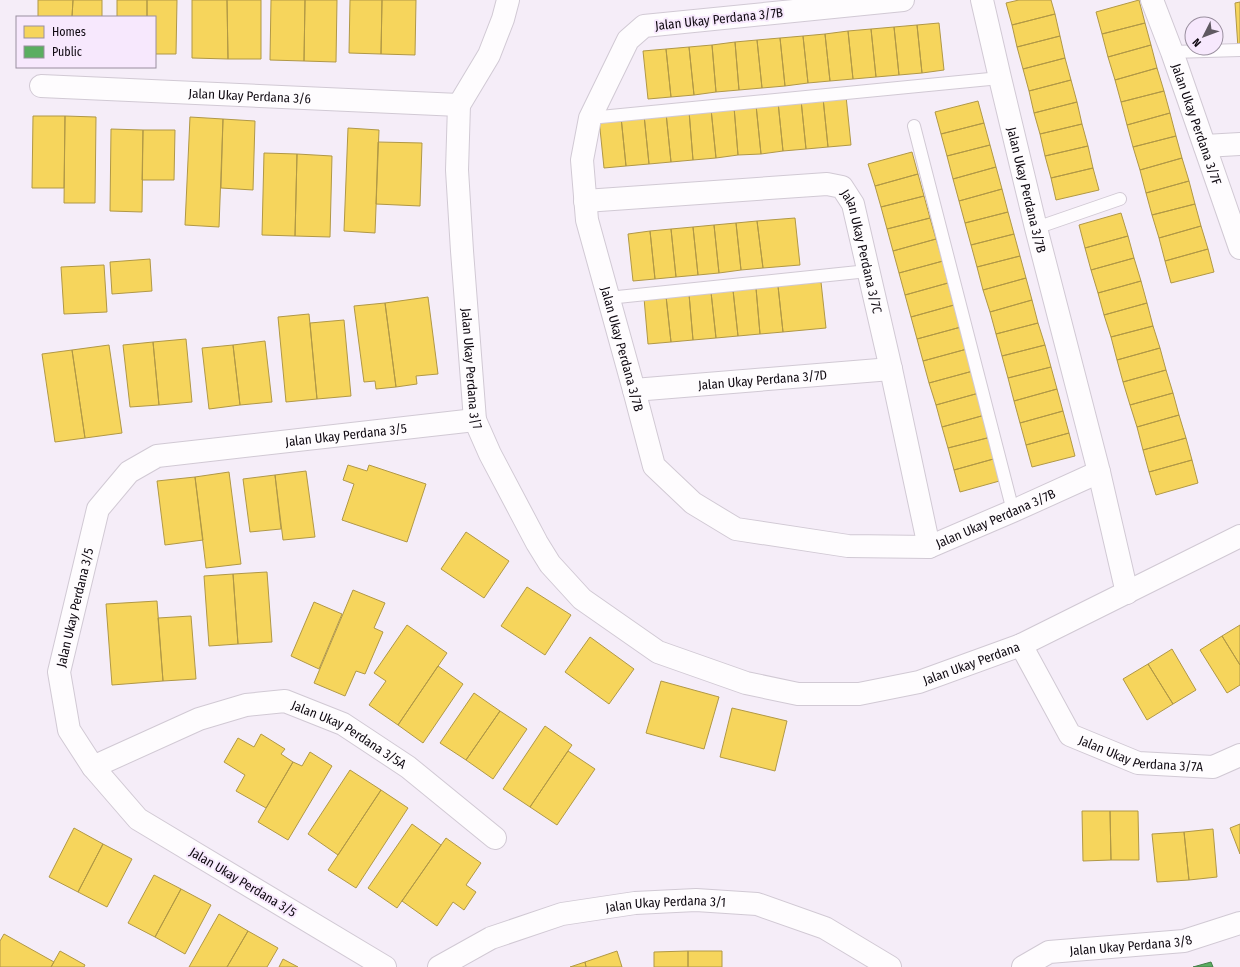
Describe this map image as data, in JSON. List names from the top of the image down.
{
  "streets": {
    "street": [
      "Jalan Ukay Perdana 3/7B",
      "Jalan Ukay Perdana 3/6",
      "Jalan Ukay Perdana 3/7F",
      "Jalan Ukay Perdana 3/7C",
      "Jalan Ukay Perdana 3/7",
      "Jalan Ukay Perdana 3/7D",
      "Jalan Ukay Perdana 3/5",
      "Jalan Ukay Perdana",
      "Jalan Ukay Perdana 3/5A",
      "Jalan Ukay Perdana 3/7A",
      "Jalan Ukay Perdana 3/1",
      "Jalan Ukay Perdana 3/8"
    ]
  },
  "crossings": [
    ["Jalan Ukay Perdana 3/7B", "Jalan Ukay Perdana 3/7C"],
    ["Jalan Ukay Perdana 3/7B", "Jalan Ukay Perdana 3/7D"],
    ["Jalan Ukay Perdana 3/7B", "Jalan Ukay Perdana"],
    ["Jalan Ukay Perdana 3/6", "Jalan Ukay Perdana 3/7"],
    ["Jalan Ukay Perdana 3/7C", "Jalan Ukay Perdana 3/7D"],
    ["Jalan Ukay Perdana 3/7", "Jalan Ukay Perdana 3/5"],
    ["Jalan Ukay Perdana 3/7", "Jalan Ukay Perdana"],
    ["Jalan Ukay Perdana 3/5", "Jalan Ukay Perdana 3/5A"],
    ["Jalan Ukay Perdana", "Jalan Ukay Perdana 3/7A"]
  ],
  "legend": ["Homes", "Public"],
  "north": "bottom left"
}
